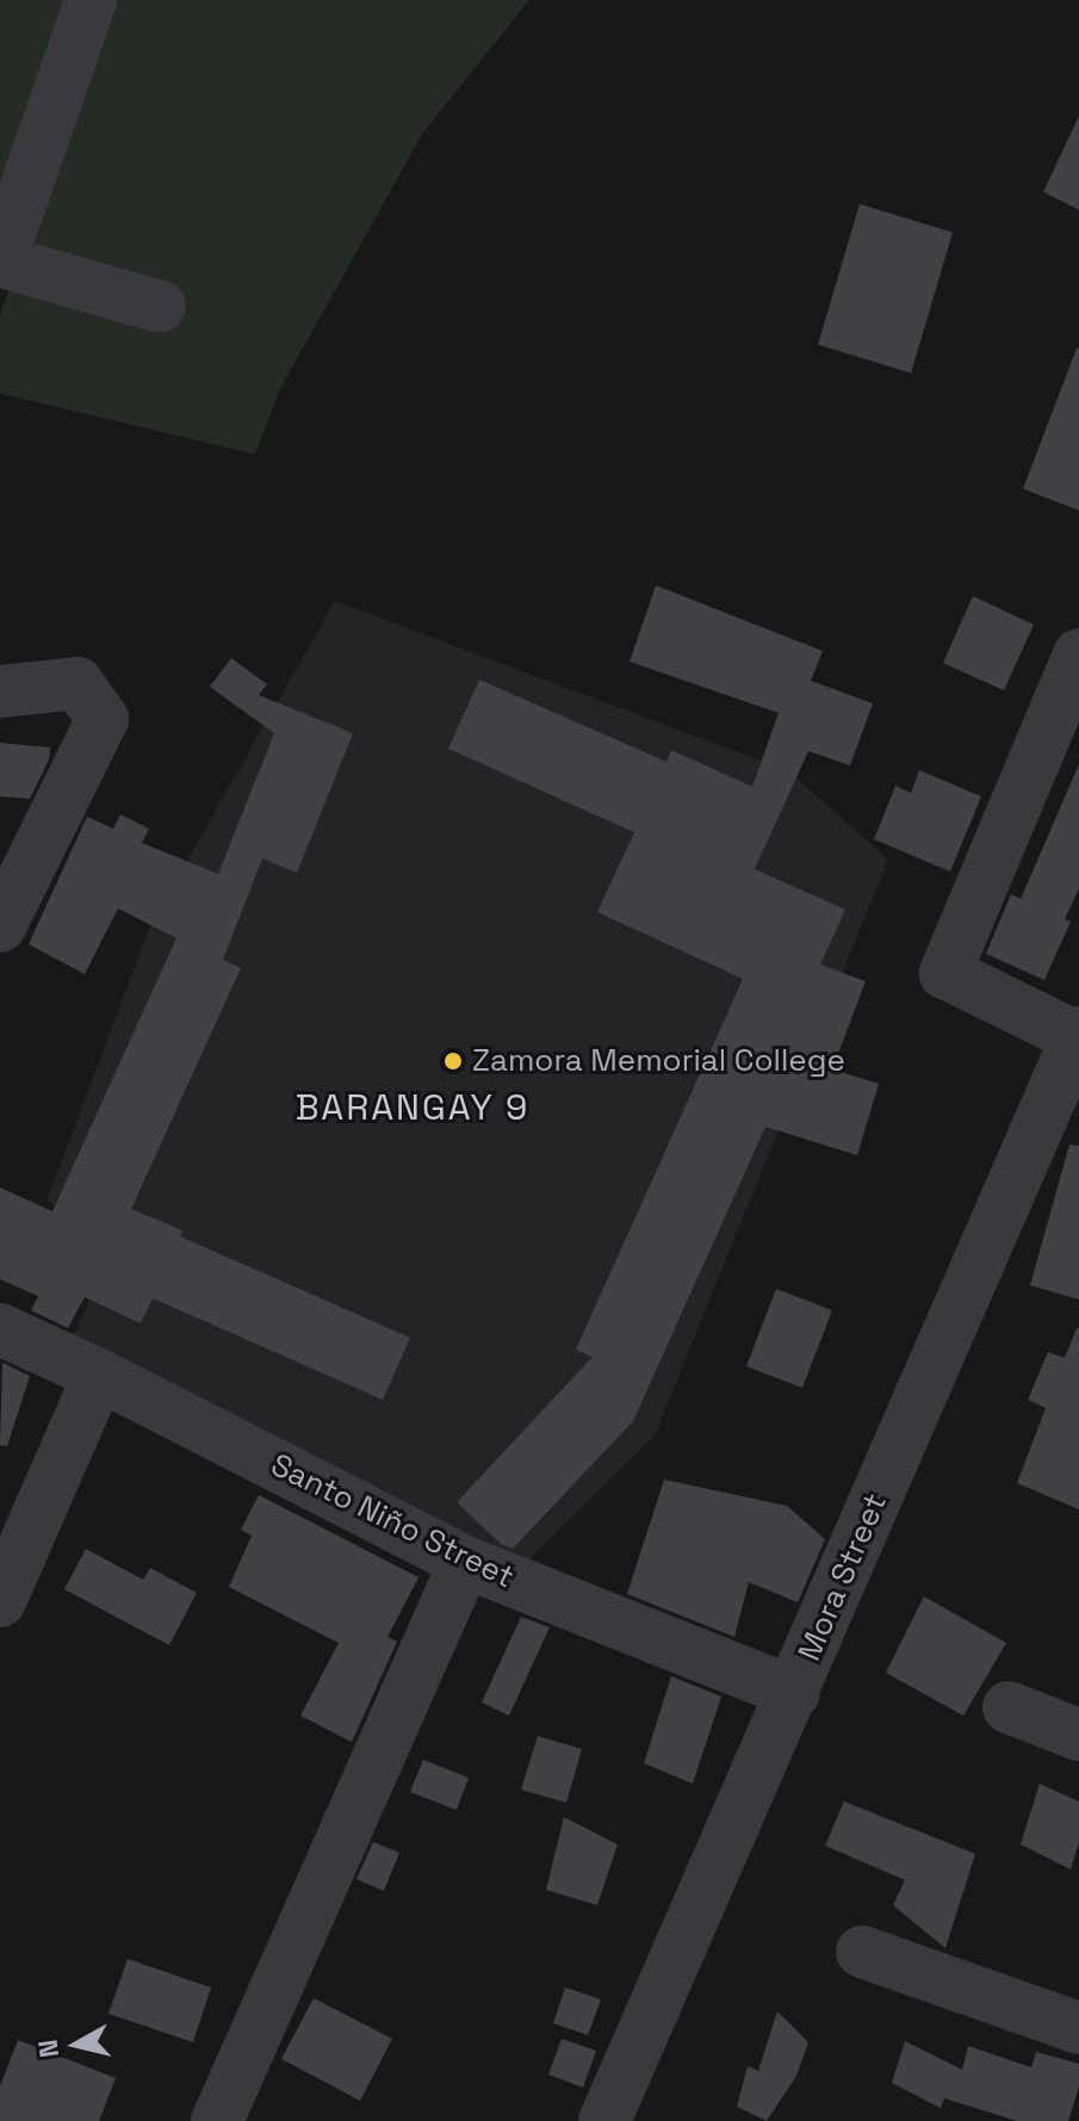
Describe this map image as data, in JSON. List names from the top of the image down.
{
  "streets": {
    "street": ["Santo Niño Street", "Mora Street"]
  },
  "crossings": [
    ["Santo Niño Street", "Mora Street"]
  ],
  "districts": ["BARANGAY 9"],
  "places": ["Zamora Memorial College"],
  "north": "left"
}
